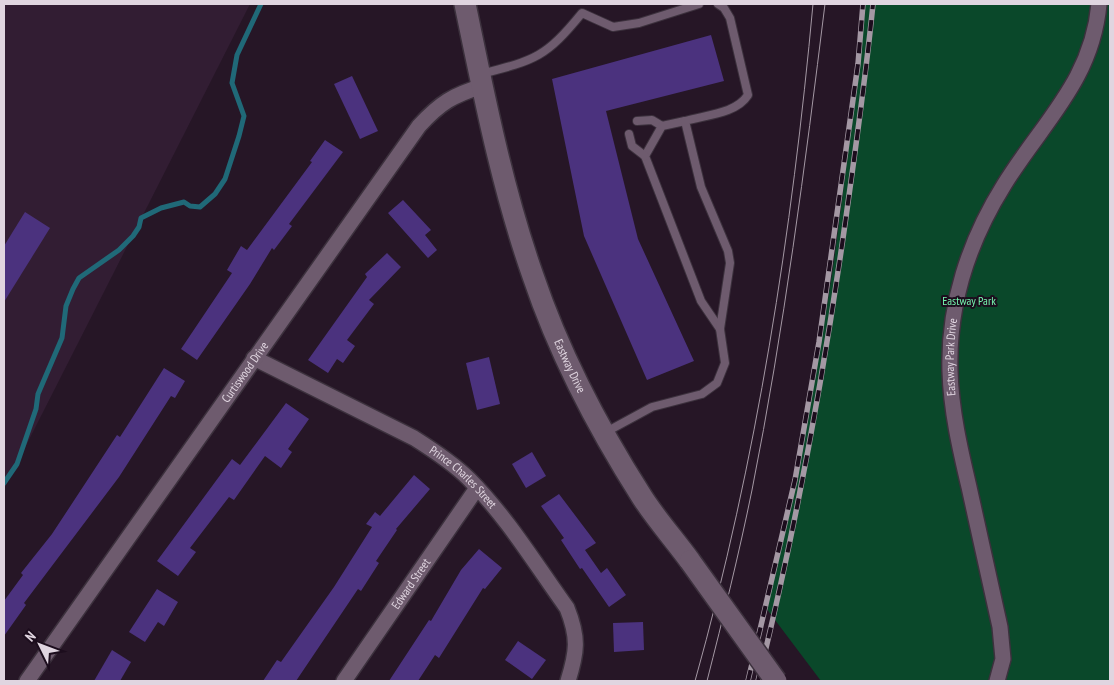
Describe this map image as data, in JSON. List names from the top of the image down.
{
  "streets": {
    "main road": ["Eastway Drive"],
    "street": [
      "Eastway Park Drive",
      "Curtiswood Drive",
      "Prince Charles Street",
      "Edward Street"
    ]
  },
  "crossings": [
    ["Eastway Drive", "Curtiswood Drive"],
    ["Curtiswood Drive", "Prince Charles Street"],
    ["Prince Charles Street", "Edward Street"]
  ],
  "parks": ["Eastway Park"],
  "north": "top left"
}
